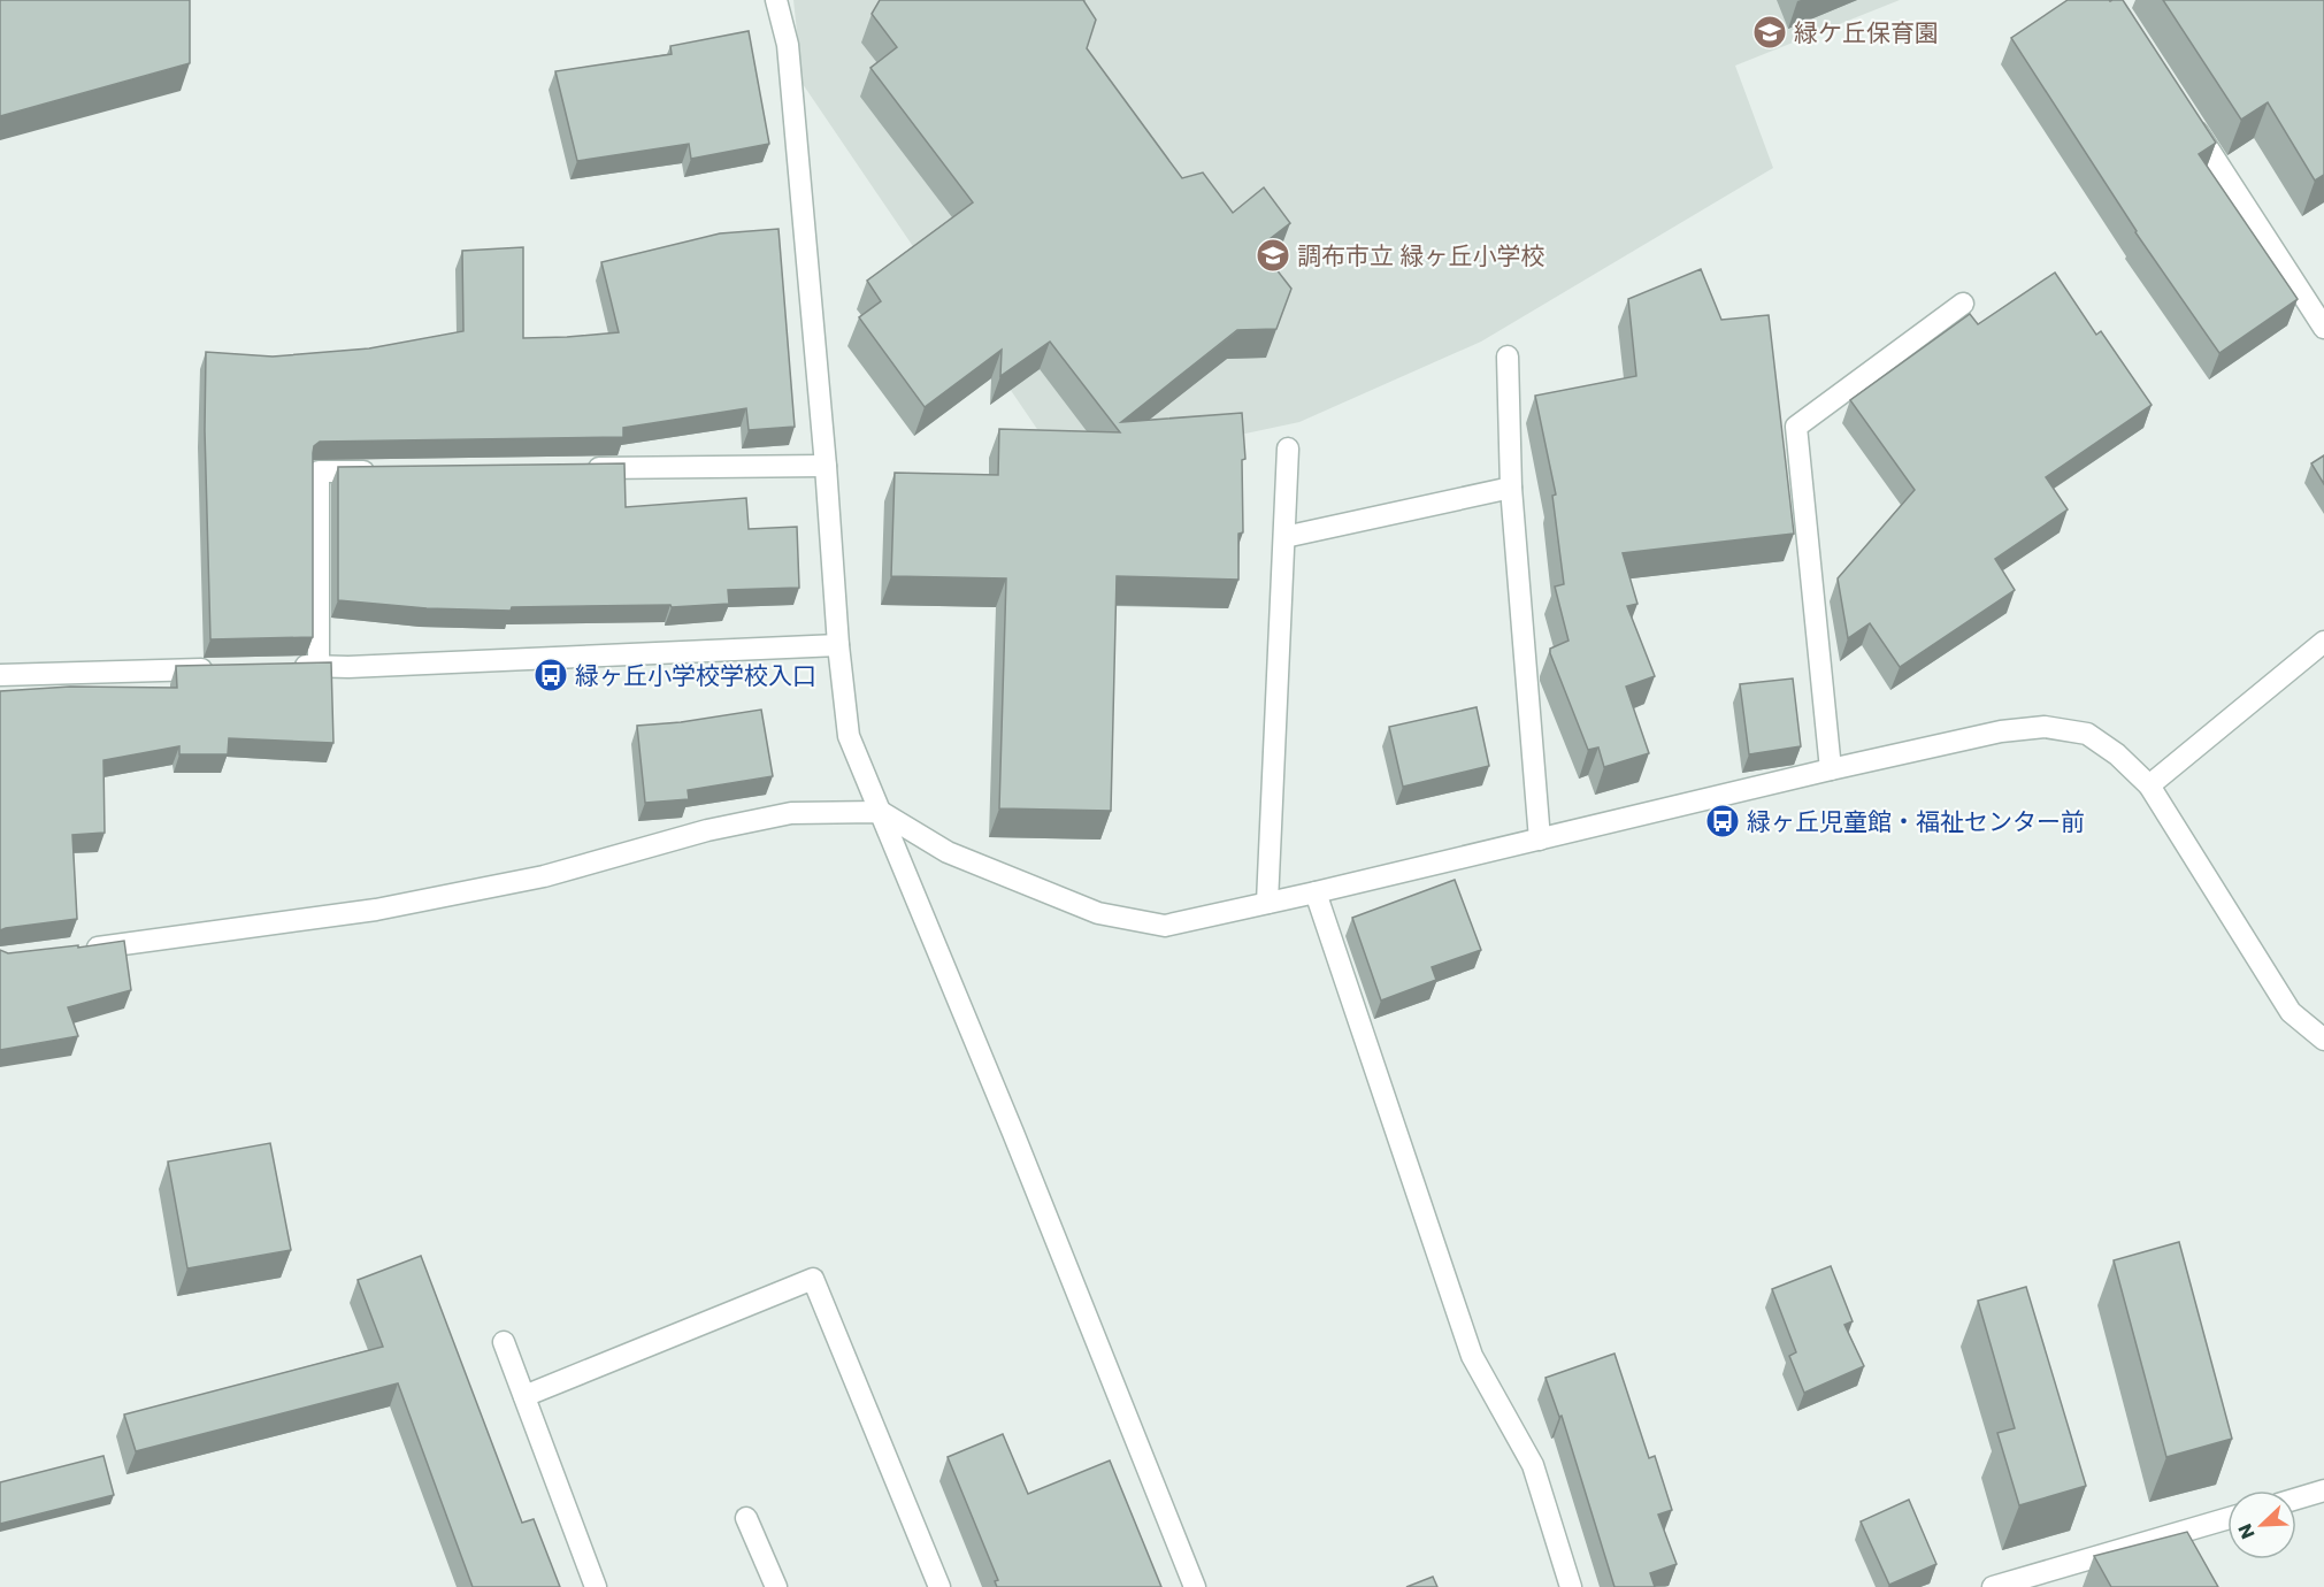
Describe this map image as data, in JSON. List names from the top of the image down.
{
  "places": {
    "school or university": ["緑ケ丘保育園", "調布市立 緑ヶ丘小学校"],
    "bus stop": ["緑ヶ丘小学校学校入口", "緑ヶ丘児童館・福祉センター前"]
  },
  "north": "bottom left"
}
